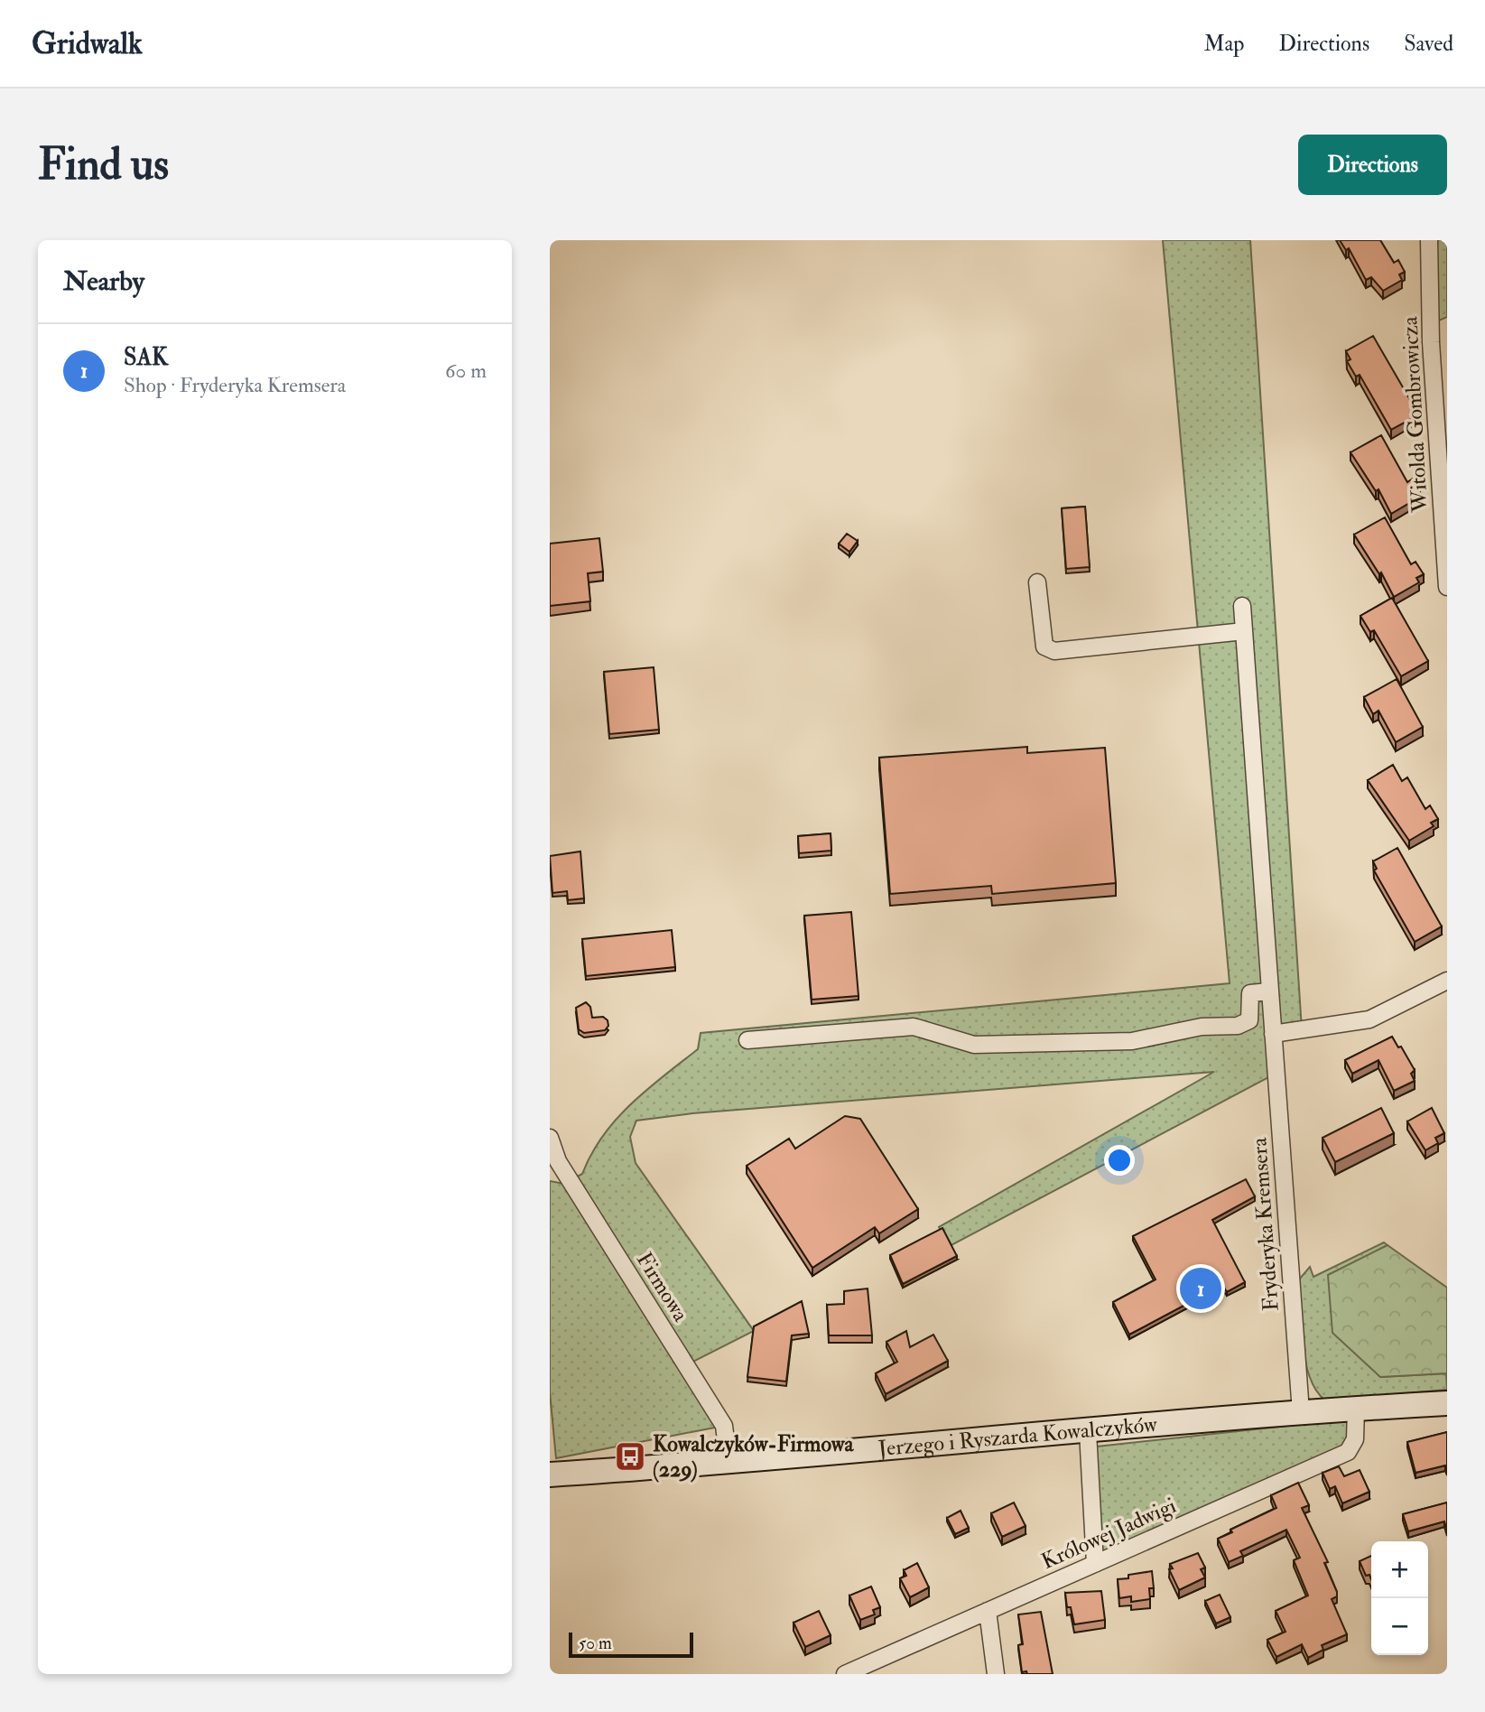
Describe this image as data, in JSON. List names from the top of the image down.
{
  "streets": {
    "main road": ["Jerzego i Ryszarda Kowalczyków"],
    "street": [
      "Witolda Gombrowicza",
      "Fryderyka Kremsera",
      "Firmowa",
      "Królowej Jadwigi"
    ]
  },
  "crossings": [
    ["Fryderyka Kremsera", "Jerzego i Ryszarda Kowalczyków"],
    ["Firmowa", "Jerzego i Ryszarda Kowalczyków"],
    ["Jerzego i Ryszarda Kowalczyków", "Królowej Jadwigi"]
  ],
  "places": {
    "bus stop": ["Kowalczyków-Firmowa (229)"]
  },
  "scale_bar": "50 m",
  "page": {
    "header": "Gridwalk",
    "nav": ["Map", "Directions", "Saved"],
    "buttons": "Directions",
    "title": "Find us",
    "heading": "Nearby",
    "list": [
      {
        "mark": "1",
        "name": "SAK",
        "note": "Shop · Fryderyka Kremsera",
        "value": "60 m"
      }
    ],
    "pins": "1",
    "map_buttons": ["+", "−"],
    "scale": "50 m"
  }
}
